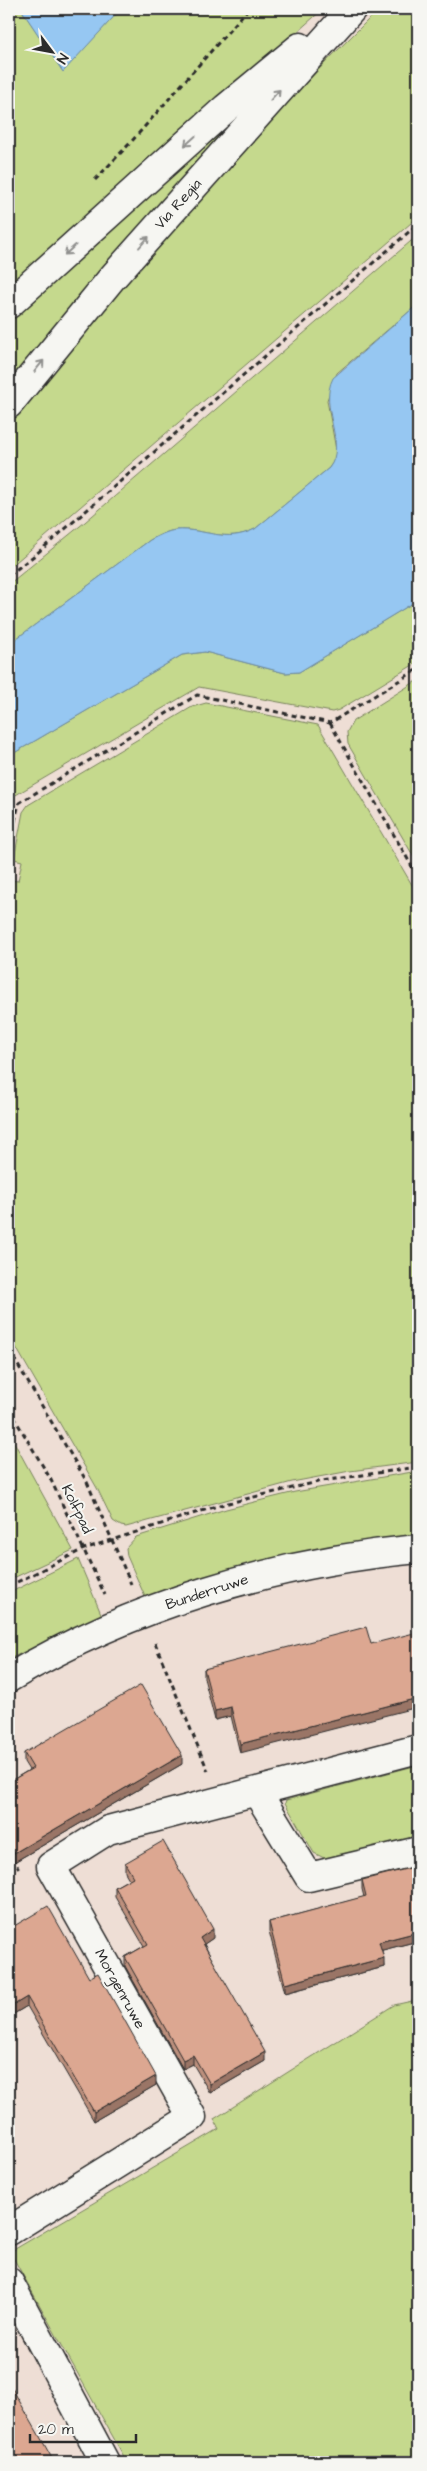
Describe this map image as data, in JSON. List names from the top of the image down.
{
  "streets": {
    "street": ["Via Regia", "Bunderruwe", "Morgenruwe"],
    "path": ["Kolfpad"]
  },
  "crossings": [
    ["Kolfpad", "Bunderruwe"]
  ],
  "scale_bar": "20 m",
  "north": "bottom right"
}
